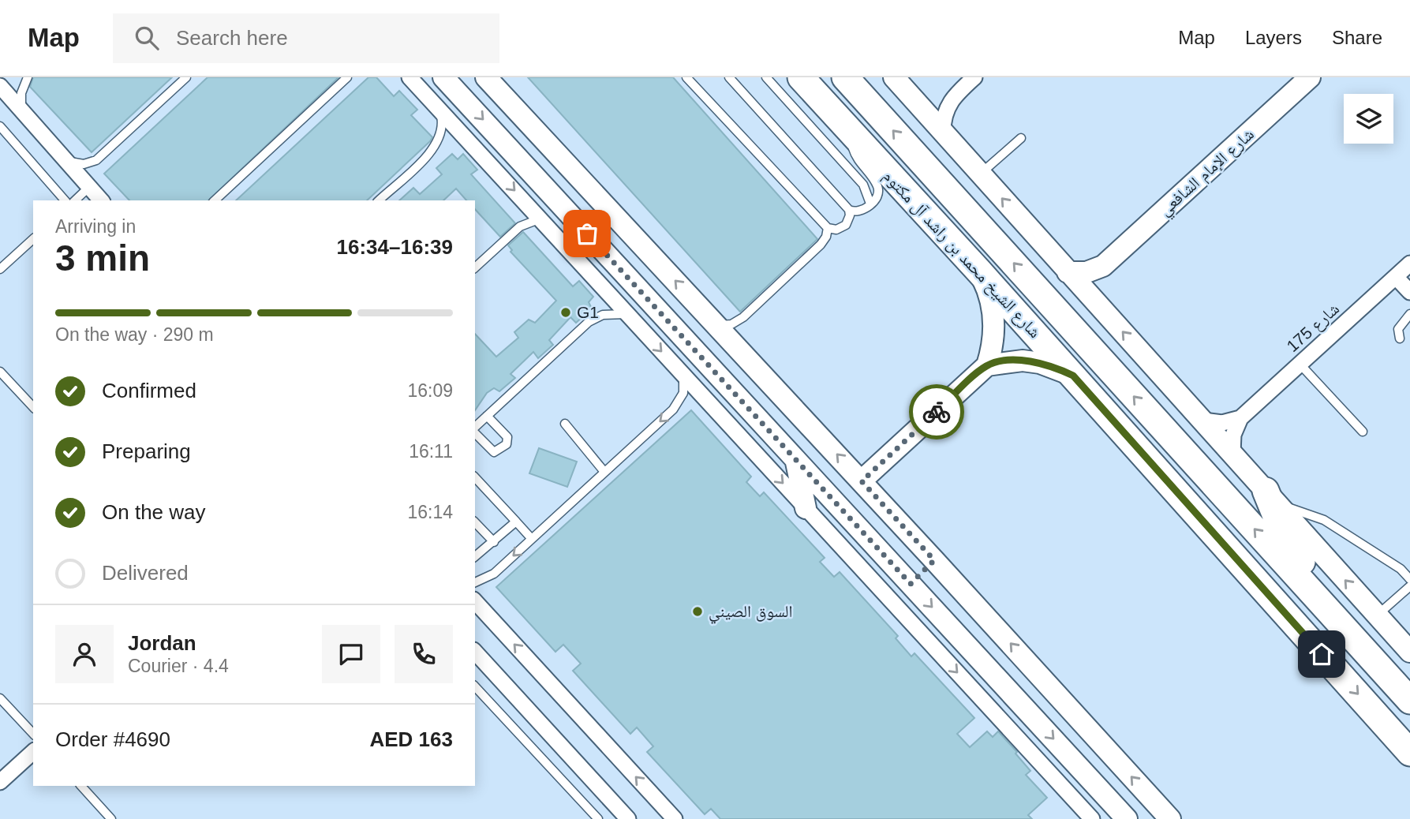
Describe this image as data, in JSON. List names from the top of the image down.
{
  "streets": {
    "highway": ["شارع الشيخ محمد بن راشد آل مكتوم"],
    "street": ["شارع الإمام الشافعي", "شارع 175"]
  },
  "places": ["G1", "السوق الصيني"],
  "page": {
    "header": "Map",
    "search": "Search here",
    "nav": ["Map", "Layers", "Share"],
    "heading": ["3 min", "Arriving in", "16:34–16:39"],
    "panel": [
      "Jordan",
      "Courier · 4.4",
      "Order #4690",
      "AED 163"
    ],
    "bar": "On the way · 290 m",
    "list": [
      ["Confirmed", "16:09"],
      ["Preparing", "16:11"],
      ["On the way", "16:14"],
      "Delivered"
    ]
  }
}
